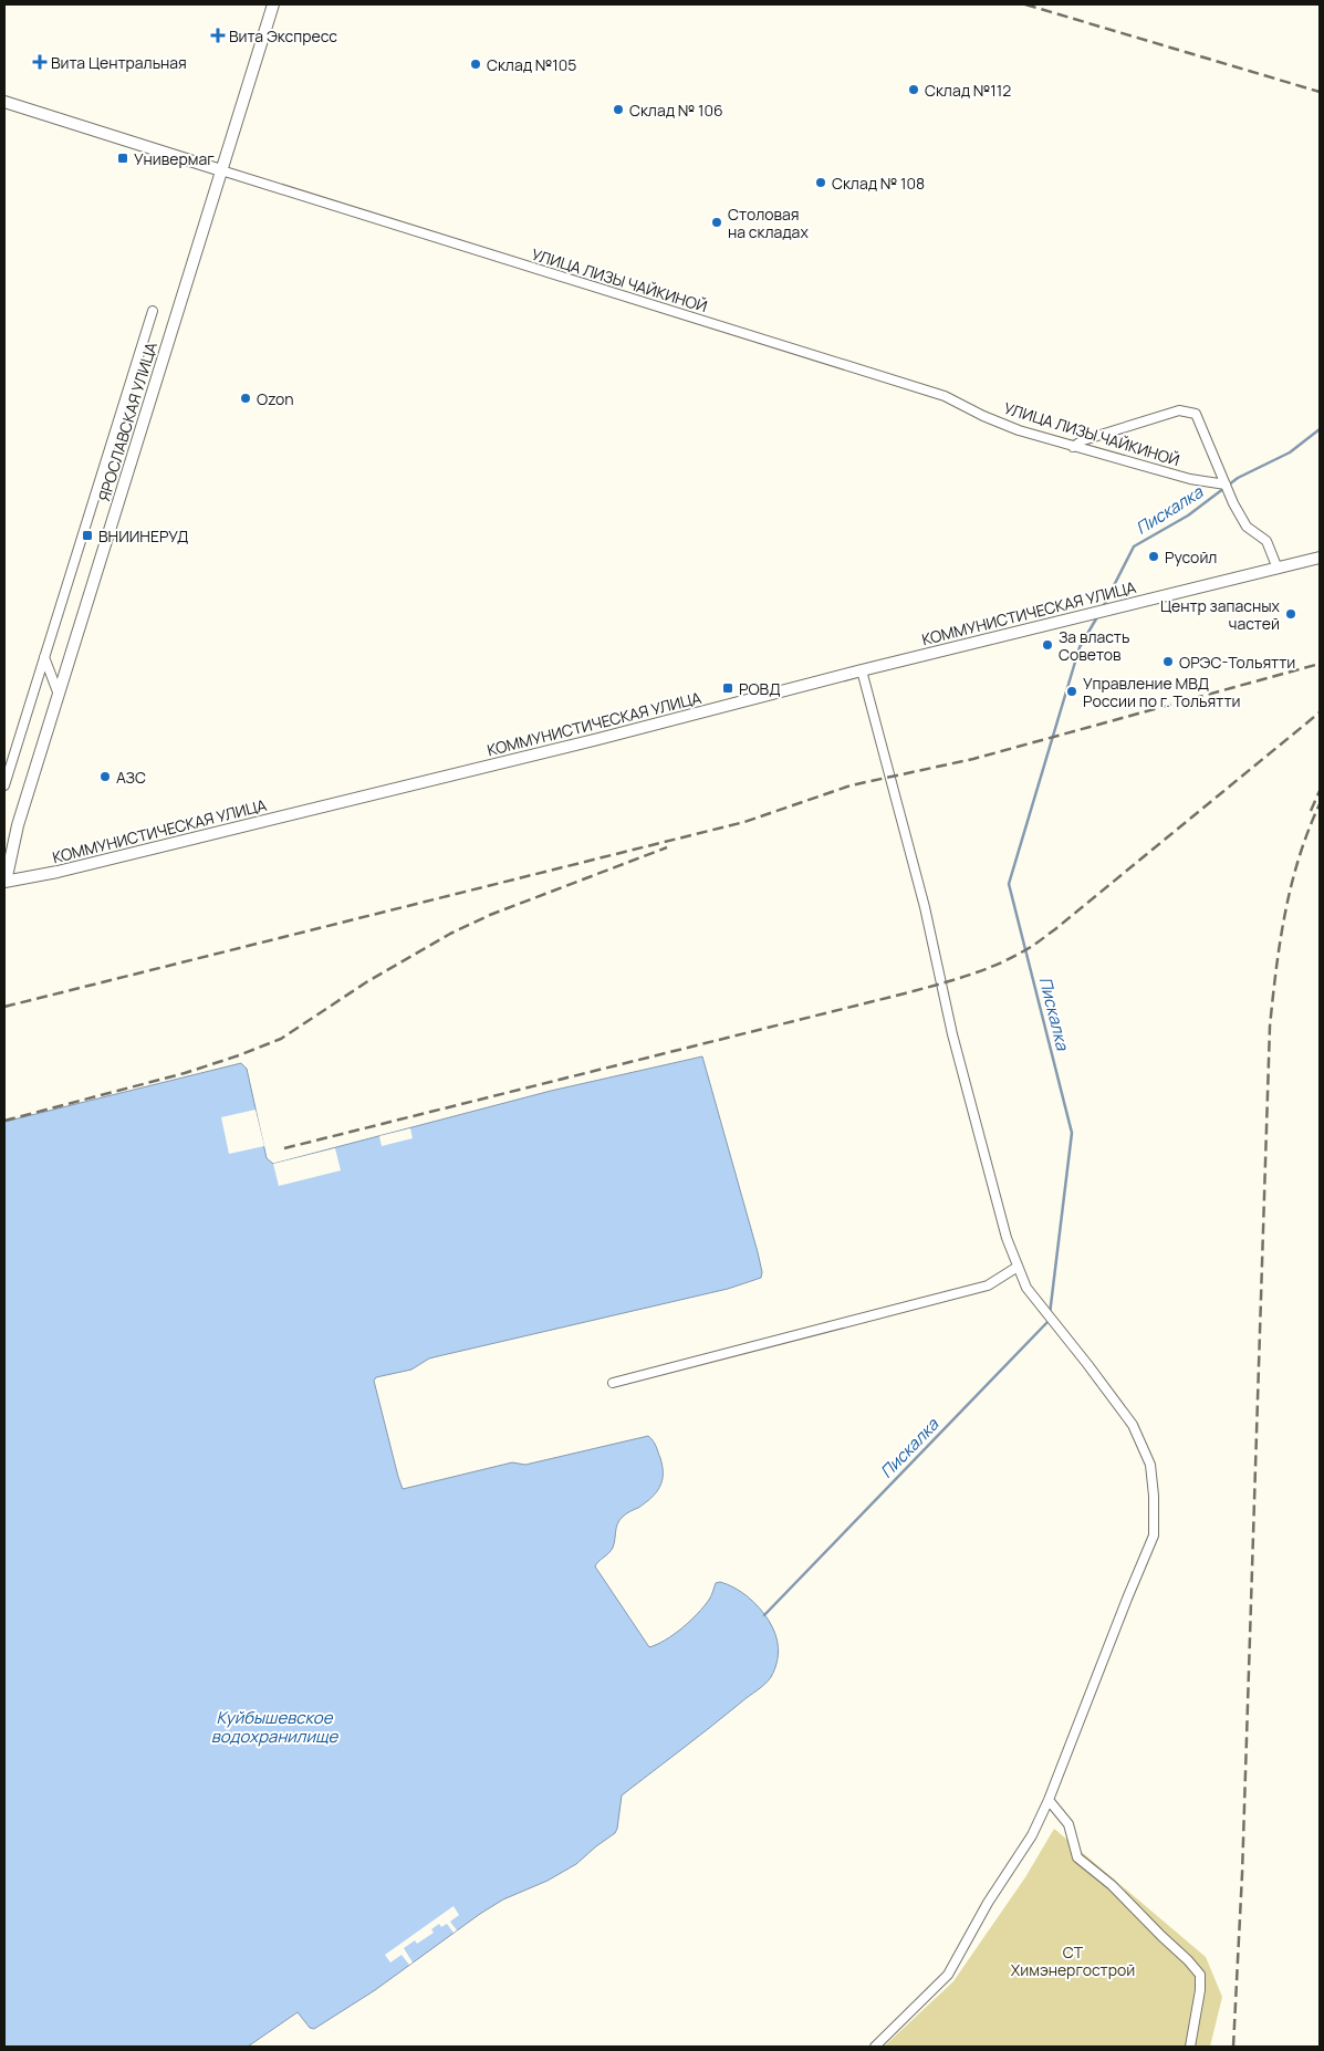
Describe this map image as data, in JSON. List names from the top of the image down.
{
  "streets": {
    "main road": ["УЛИЦА ЛИЗЫ ЧАЙКИНОЙ", "ЯРОСЛАВСКАЯ УЛИЦА", "КОММУНИСТИЧЕСКАЯ УЛИЦА"]
  },
  "crossings": [
    ["УЛИЦА ЛИЗЫ ЧАЙКИНОЙ", "ЯРОСЛАВСКАЯ УЛИЦА"],
    ["ЯРОСЛАВСКАЯ УЛИЦА", "КОММУНИСТИЧЕСКАЯ УЛИЦА"]
  ],
  "water": ["Пискалка", "Куйбышевское водохранилище"],
  "parks": ["СТ Химэнергострой"],
  "places": {
    "health": ["Вита Экспресс", "Вита Центральная"],
    "other": [
      "Склад №105",
      "Склад №112",
      "Склад № 106",
      "Склад № 108",
      "Столовая на складах",
      "Ozon",
      "Русойл",
      "Центр запасных частей",
      "За власть Советов",
      "ОРЭС-Тольятти",
      "Управление МВД России по г. Тольятти",
      "АЗС"
    ],
    "transit": ["Универмаг", "ВНИИНЕРУД", "РОВД"]
  }
}
